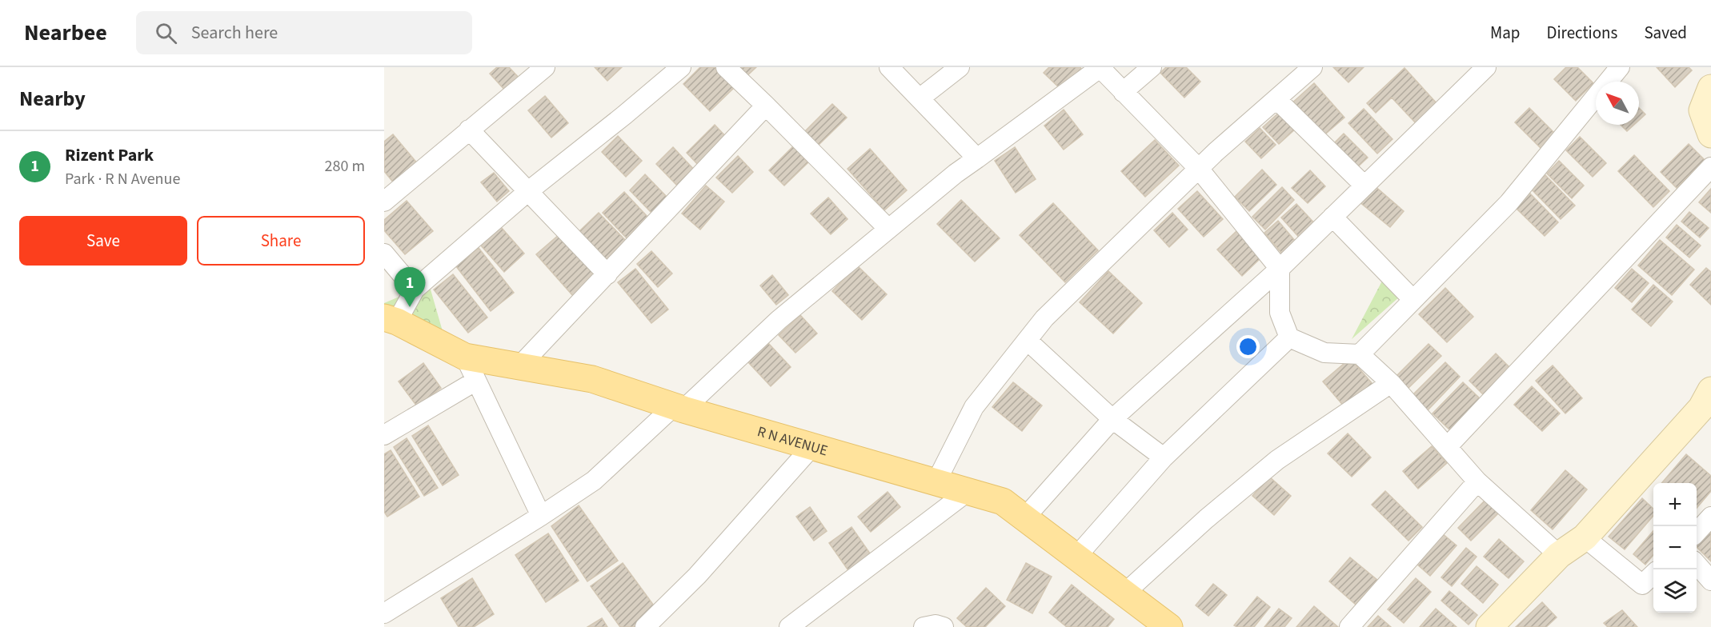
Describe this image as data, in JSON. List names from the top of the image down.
{
  "streets": {
    "main road": ["R N AVENUE"]
  },
  "north": "top left",
  "page": {
    "header": "Nearbee",
    "search": "Search here",
    "nav": ["Map", "Directions", "Saved"],
    "heading": "Nearby",
    "list": [
      {
        "mark": "1",
        "name": "Rizent Park",
        "note": "Park · R N Avenue",
        "value": "280 m"
      }
    ],
    "buttons": ["Save", "Share"],
    "pins": "1",
    "map_buttons": ["+", "−"]
  }
}
